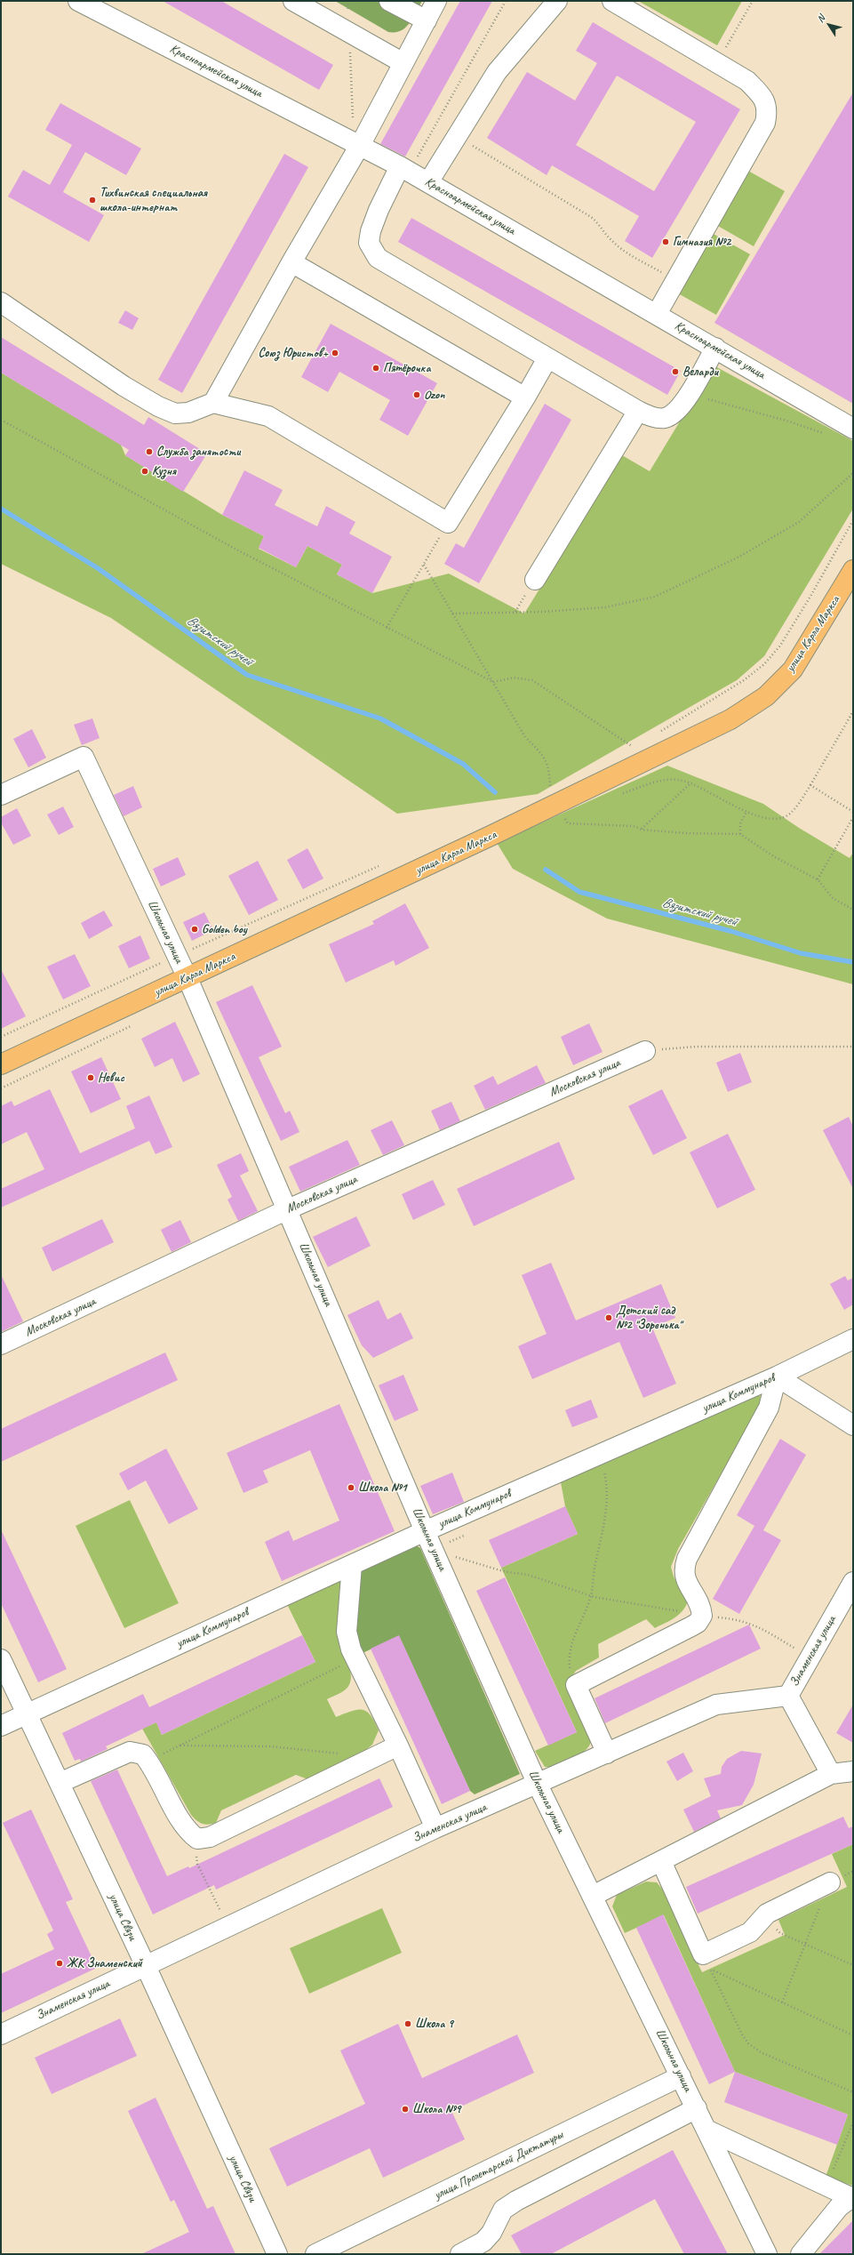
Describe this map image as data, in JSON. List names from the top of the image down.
{
  "streets": {
    "main road": ["улица Карла Маркса"],
    "street": [
      "Красноармейская улица",
      "Школьная улица",
      "Московская улица",
      "улица Коммунаров",
      "Знаменская улица",
      "улица Связи",
      "улица Пролетарской Диктатуры"
    ]
  },
  "crossings": [
    ["улица Карла Маркса", "Школьная улица"],
    ["Школьная улица", "Московская улица"],
    ["Школьная улица", "улица Коммунаров"],
    ["Школьная улица", "Знаменская улица"],
    ["Школьная улица", "улица Пролетарской Диктатуры"],
    ["улица Коммунаров", "улица Связи"],
    ["Знаменская улица", "улица Связи"]
  ],
  "water": ["Вязитский ручей"],
  "places": [
    "Тихвинская специальная школа-интернат",
    "Гимназия №2",
    "Союз Юристов+",
    "Пятёрочка",
    "Веларди",
    "Ozon",
    "Служба занятости",
    "Кузня",
    "Golden boy",
    "Невис",
    "Детский сад №2 \"Зоренька\"",
    "Школа №1",
    "ЖК Знаменский",
    "Школа 9",
    "Школа №9"
  ],
  "north": "top left"
}
